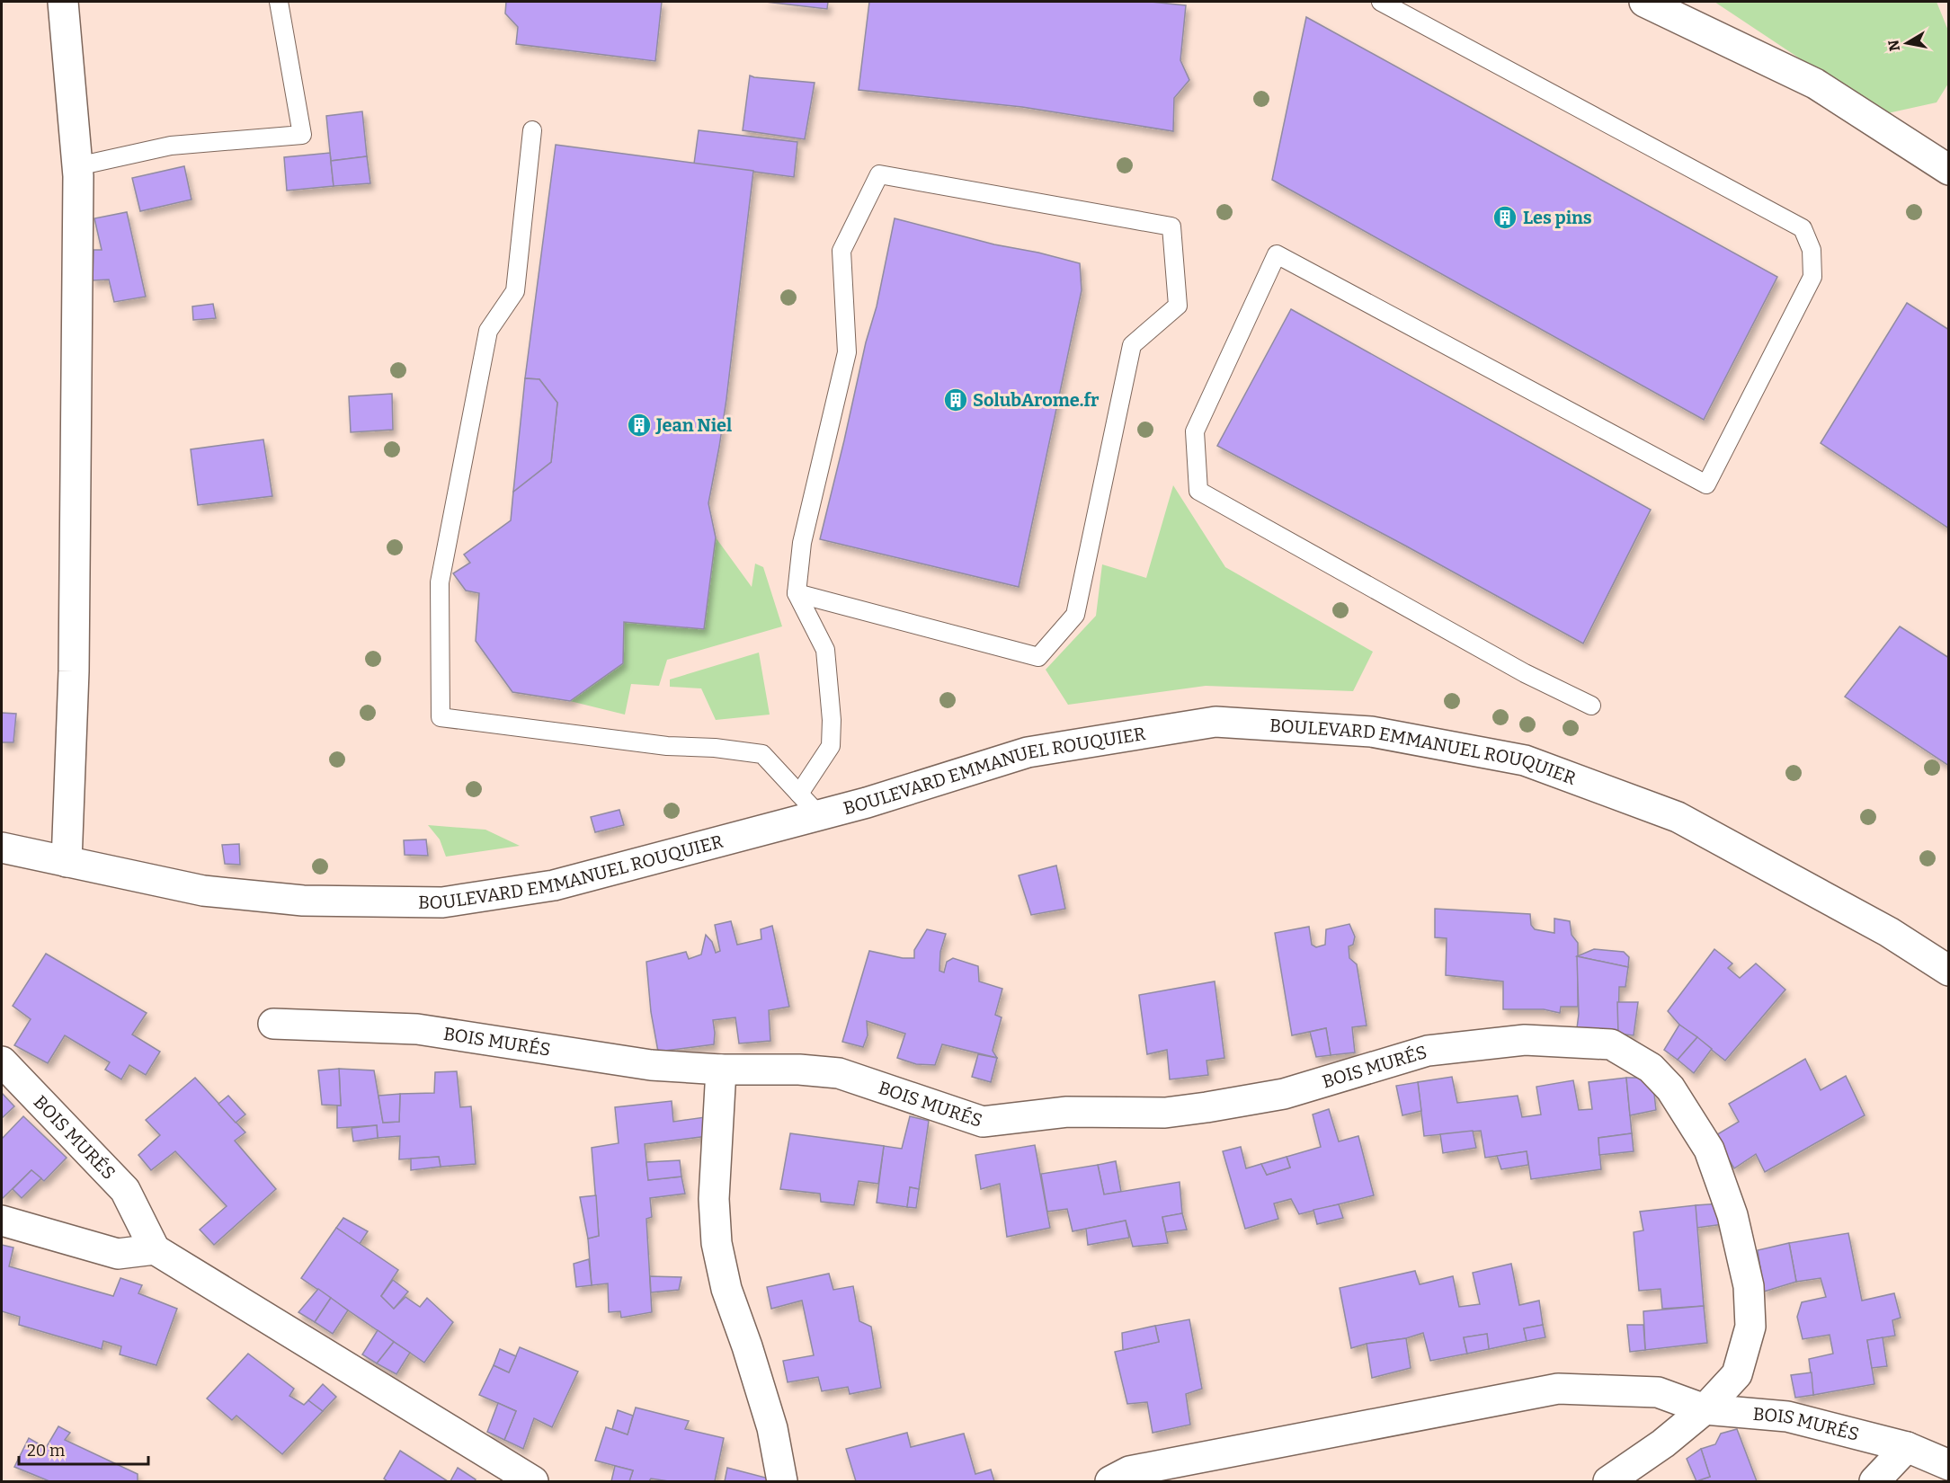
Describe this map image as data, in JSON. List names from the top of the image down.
{
  "streets": {
    "street": ["BOULEVARD EMMANUEL ROUQUIER", "BOIS MURÉS"]
  },
  "places": {
    "building": ["Les pins", "SolubArome.fr", "Jean Niel"]
  },
  "scale_bar": "20 m",
  "north": "left"
}
